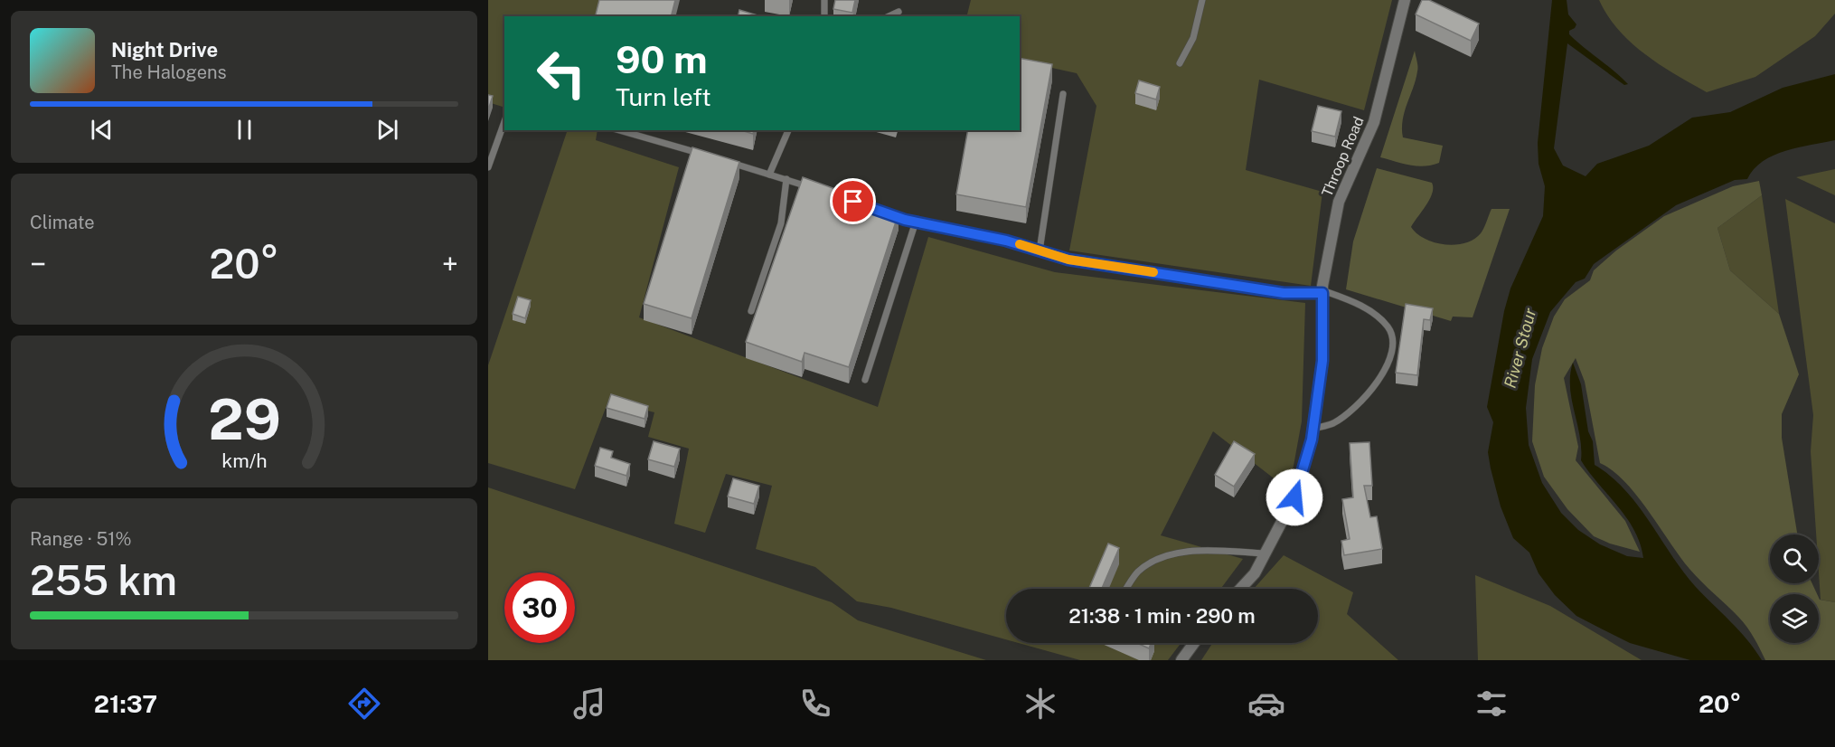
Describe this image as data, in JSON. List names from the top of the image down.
{
  "streets": {
    "street": ["Throop Road"]
  },
  "water": ["River Stour"],
  "page": {
    "turn": ["90 m", "Turn left"],
    "song": ["Night Drive", "The Halogens"],
    "tile": [
      "Climate",
      ["Range · 51%", "255 km"]
    ],
    "heat": ["−", "20°", "+"],
    "limit": "30",
    "trip": "21:38 · 1 min · 290 m",
    "tabs": ["21:37", "20°"],
    "gauge": ["29", "km/h"]
  }
}
